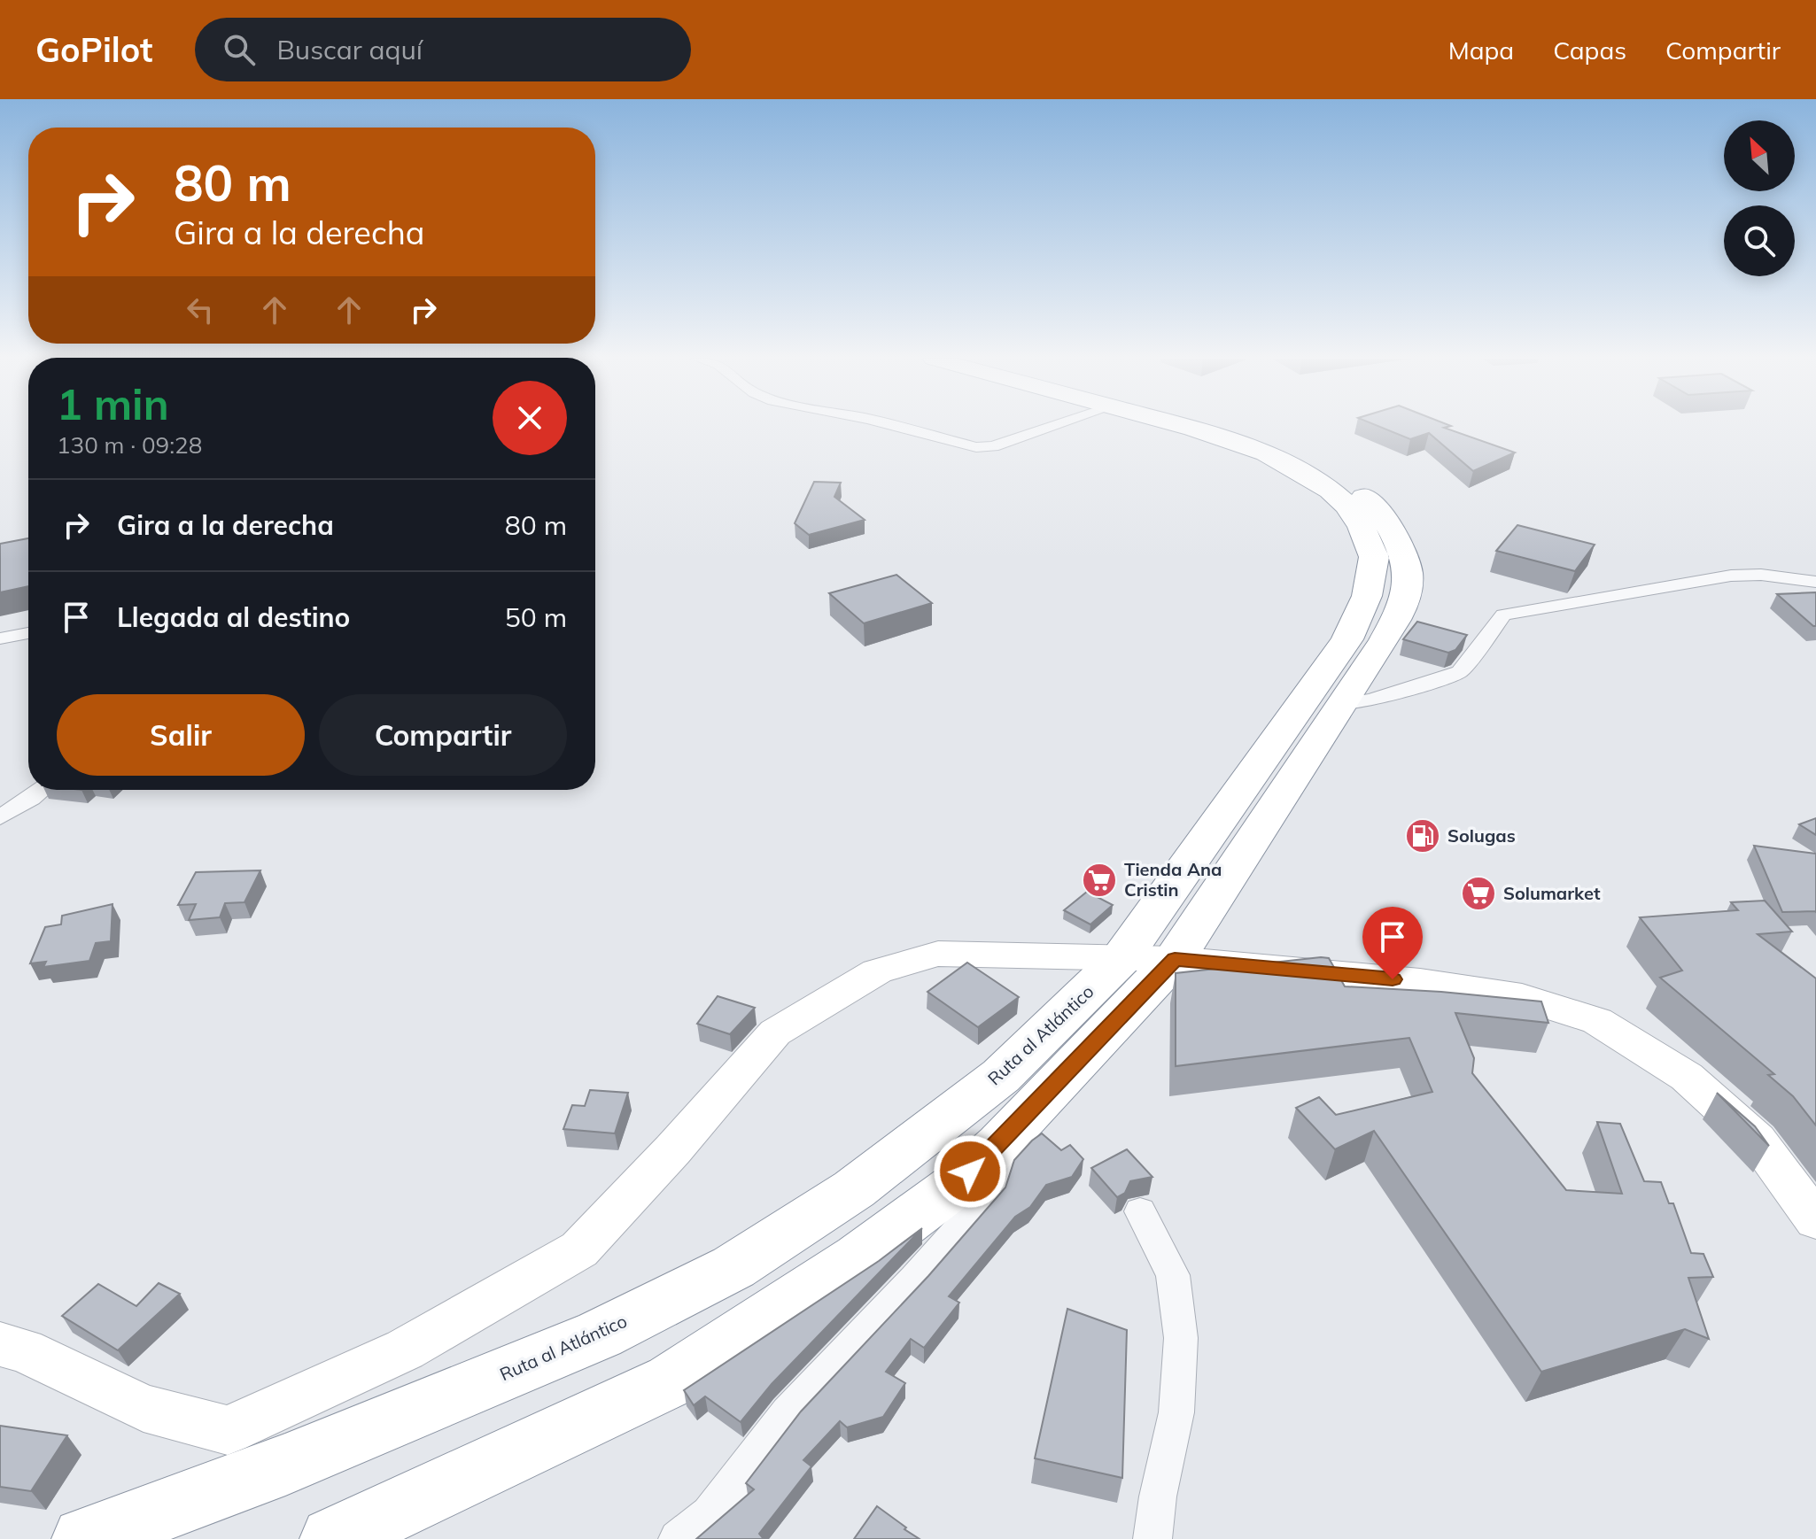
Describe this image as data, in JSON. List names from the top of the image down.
{
  "streets": {
    "highway": ["Ruta al Atlántico"]
  },
  "places": {
    "fuel station": ["Solugas"],
    "supermarket": ["Tienda Ana Cristin", "Solumarket"]
  },
  "north": "top left",
  "page": {
    "header": "GoPilot",
    "search": "Buscar aquí",
    "nav": ["Mapa", "Capas", "Compartir"],
    "turn": ["80 m", "Gira a la derecha"],
    "heading": ["1 min", "130 m · 09:28"],
    "list": [
      {
        "name": "Gira a la derecha",
        "value": "80 m"
      },
      {
        "name": "Llegada al destino",
        "value": "50 m"
      }
    ],
    "buttons": ["Salir", "Compartir"]
  }
}
